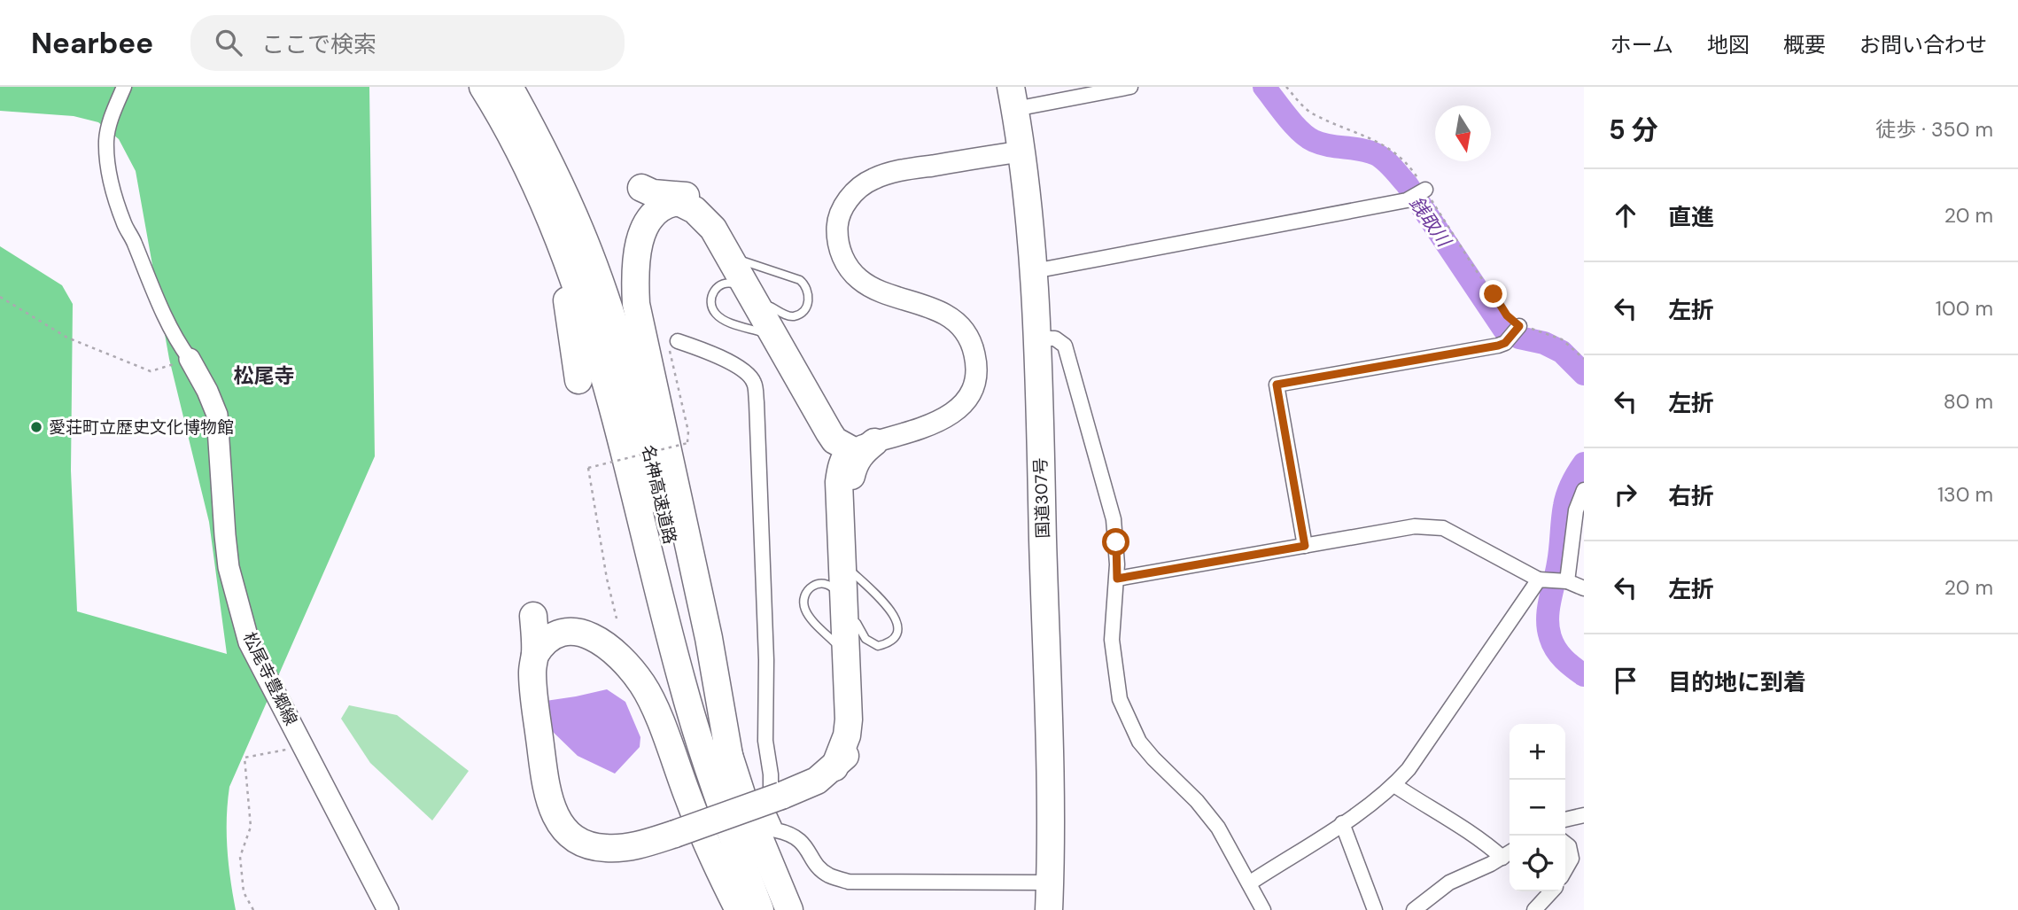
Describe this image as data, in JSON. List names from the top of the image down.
{
  "streets": {
    "highway": ["名神高速道路", "国道307号"],
    "main road": ["松尾寺豊郷線"]
  },
  "districts": ["松尾寺"],
  "water": ["銭取川"],
  "places": ["愛荘町立歴史文化博物館"],
  "north": "bottom",
  "page": {
    "header": "Nearbee",
    "search": "ここで検索",
    "nav": [
      "ホーム",
      "地図",
      "概要",
      "お問い合わせ"
    ],
    "heading": ["5 分", "徒歩 · 350 m"],
    "list": [
      ["直進", "20 m"],
      ["左折", "100 m"],
      ["左折", "80 m"],
      ["右折", "130 m"],
      ["左折", "20 m"],
      "目的地に到着"
    ],
    "map_buttons": ["+", "−"]
  }
}
